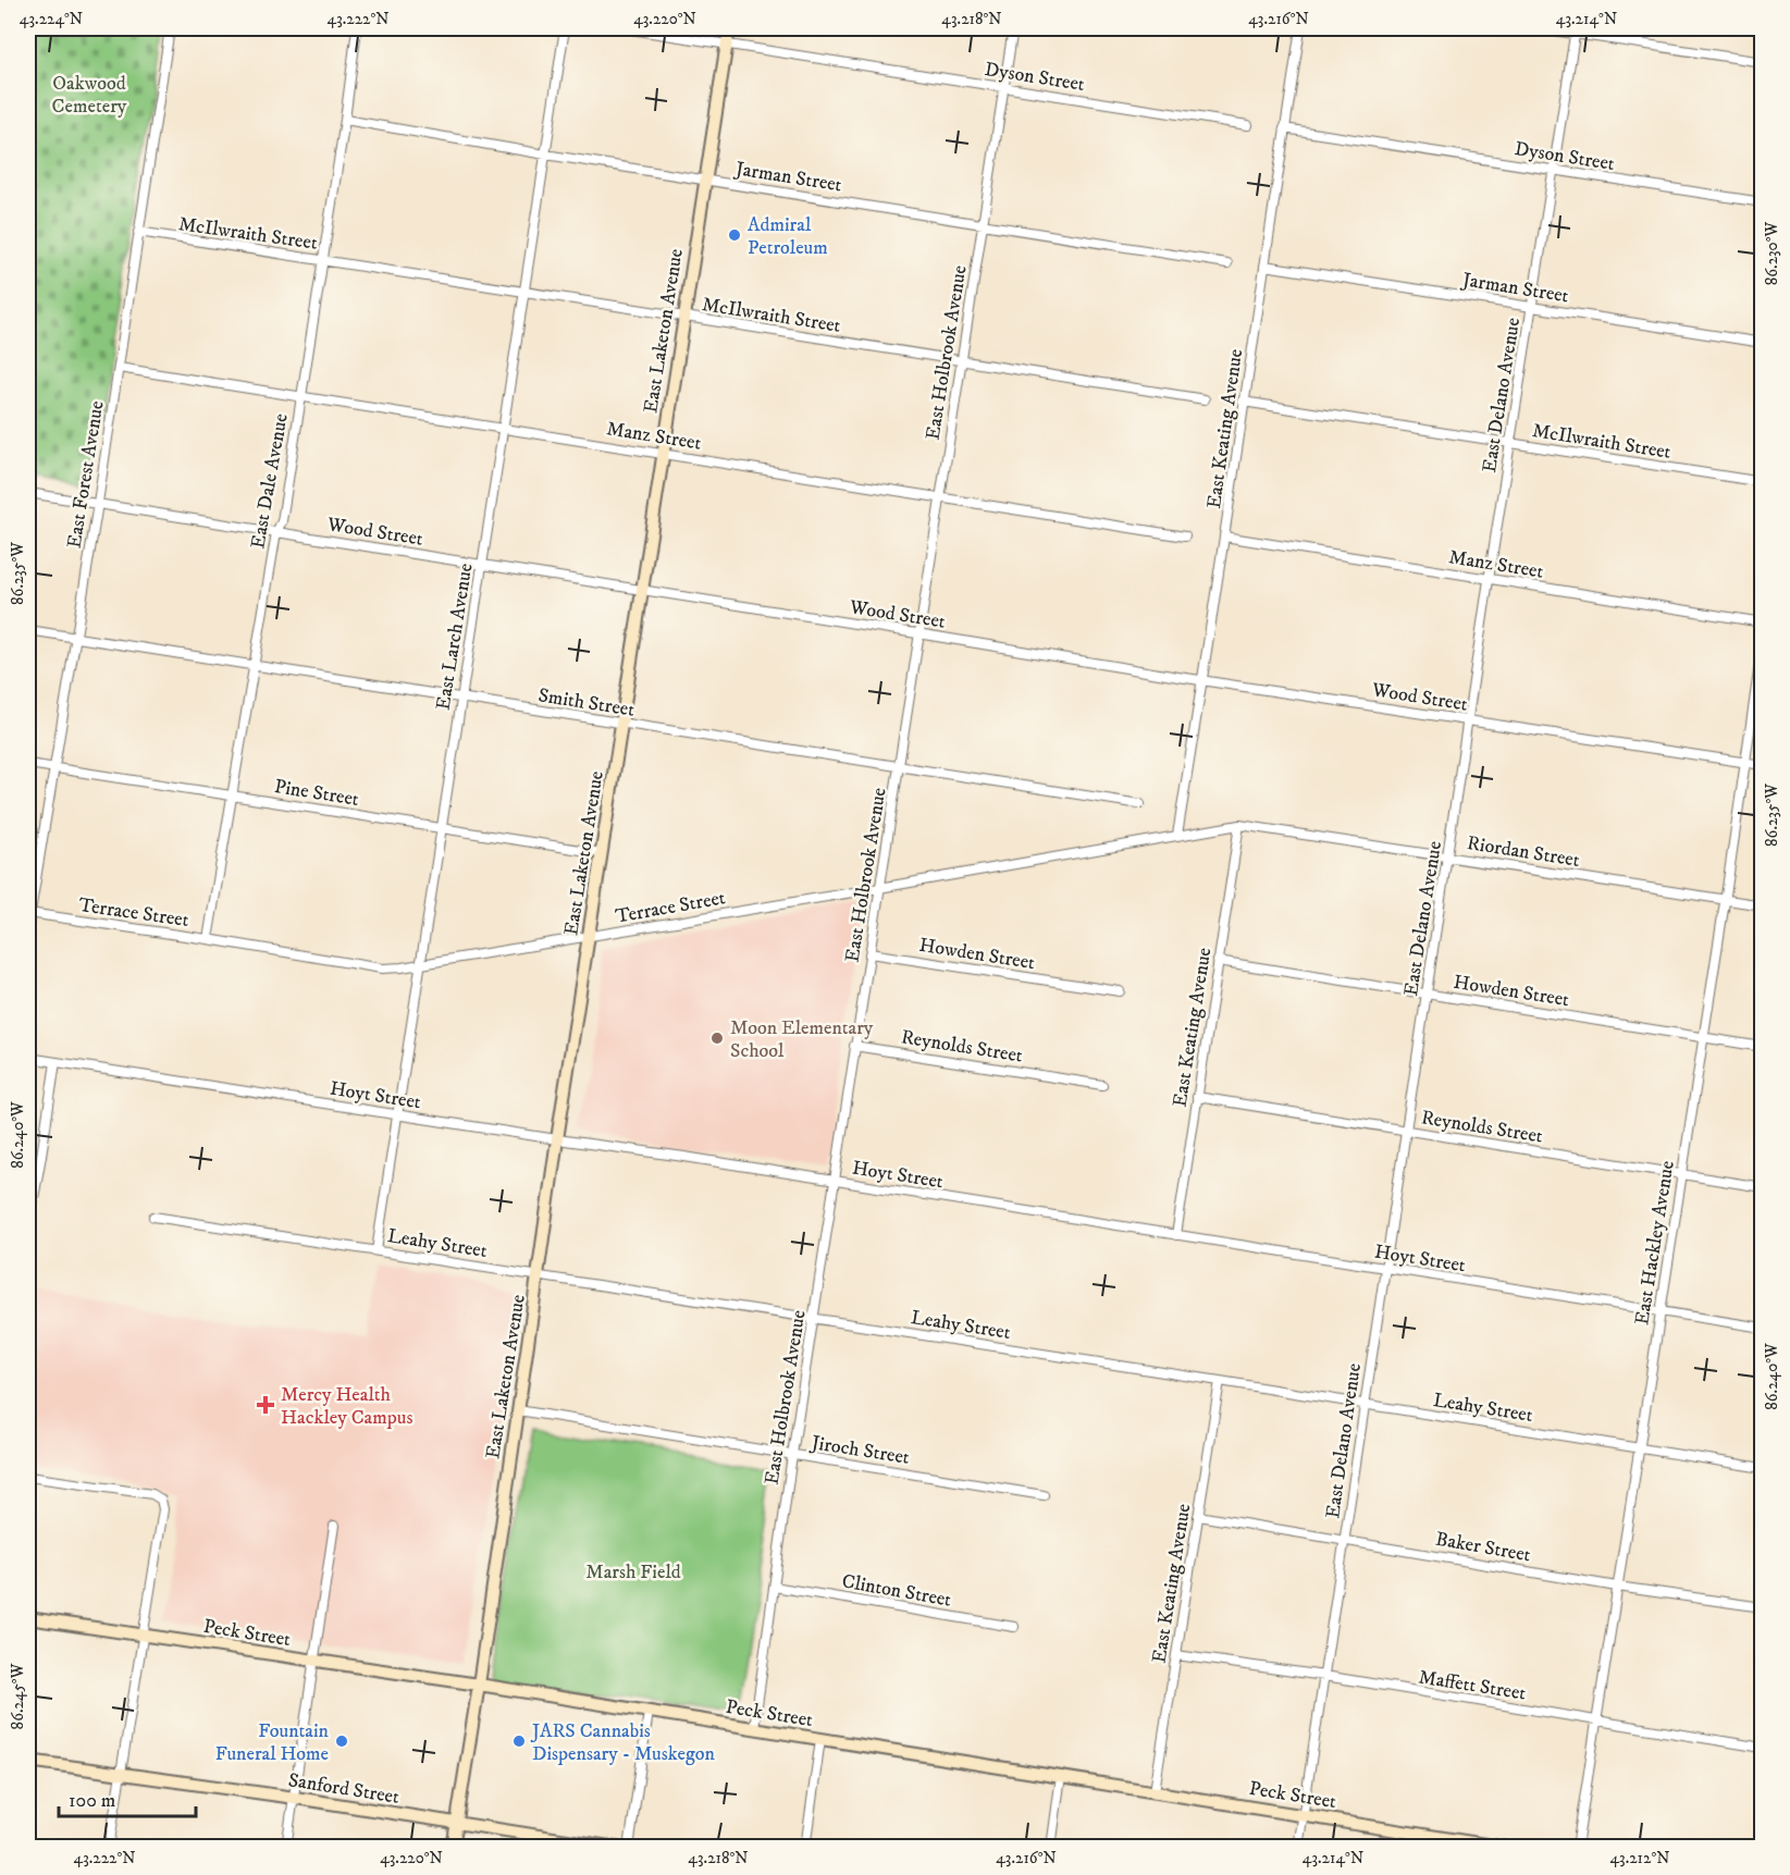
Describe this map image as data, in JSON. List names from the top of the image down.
{
  "streets": {
    "street": [
      "Dyson Street",
      "Jarman Street",
      "McIlwraith Street",
      "East Laketon Avenue",
      "East Holbrook Avenue",
      "East Delano Avenue",
      "East Keating Avenue",
      "Manz Street",
      "East Forest Avenue",
      "East Dale Avenue",
      "Wood Street",
      "East Larch Avenue",
      "Smith Street",
      "Pine Street",
      "Riordan Street",
      "Terrace Street",
      "Howden Street",
      "Reynolds Street",
      "Hoyt Street",
      "Leahy Street",
      "East Hackley Avenue",
      "Jiroch Street",
      "Baker Street",
      "Clinton Street",
      "Peck Street",
      "Maffett Street",
      "Sanford Street"
    ]
  },
  "crossings": [
    ["Dyson Street", "East Laketon Avenue"],
    ["Dyson Street", "East Holbrook Avenue"],
    ["Dyson Street", "East Delano Avenue"],
    ["Dyson Street", "East Keating Avenue"],
    ["Jarman Street", "East Laketon Avenue"],
    ["Jarman Street", "East Holbrook Avenue"],
    ["Jarman Street", "East Delano Avenue"],
    ["Jarman Street", "East Keating Avenue"],
    ["Jarman Street", "East Dale Avenue"],
    ["Jarman Street", "East Larch Avenue"],
    ["McIlwraith Street", "East Laketon Avenue"],
    ["McIlwraith Street", "East Holbrook Avenue"],
    ["McIlwraith Street", "East Delano Avenue"],
    ["McIlwraith Street", "East Keating Avenue"],
    ["McIlwraith Street", "East Forest Avenue"],
    ["McIlwraith Street", "East Dale Avenue"],
    ["McIlwraith Street", "East Larch Avenue"],
    ["East Laketon Avenue", "Manz Street"],
    ["East Laketon Avenue", "Wood Street"],
    ["East Laketon Avenue", "Smith Street"],
    ["East Laketon Avenue", "Pine Street"],
    ["East Laketon Avenue", "Terrace Street"],
    ["East Laketon Avenue", "Hoyt Street"],
    ["East Laketon Avenue", "Leahy Street"],
    ["East Laketon Avenue", "Jiroch Street"],
    ["East Laketon Avenue", "Peck Street"],
    ["East Laketon Avenue", "Sanford Street"],
    ["East Holbrook Avenue", "Manz Street"],
    ["East Holbrook Avenue", "Wood Street"],
    ["East Holbrook Avenue", "Smith Street"],
    ["East Holbrook Avenue", "Terrace Street"],
    ["East Holbrook Avenue", "Howden Street"],
    ["East Holbrook Avenue", "Reynolds Street"],
    ["East Holbrook Avenue", "Hoyt Street"],
    ["East Holbrook Avenue", "Leahy Street"],
    ["East Holbrook Avenue", "Jiroch Street"],
    ["East Holbrook Avenue", "Clinton Street"],
    ["East Holbrook Avenue", "Peck Street"],
    ["East Delano Avenue", "Manz Street"],
    ["East Delano Avenue", "Wood Street"],
    ["East Delano Avenue", "Riordan Street"],
    ["East Delano Avenue", "Howden Street"],
    ["East Delano Avenue", "Reynolds Street"],
    ["East Delano Avenue", "Hoyt Street"],
    ["East Delano Avenue", "Leahy Street"],
    ["East Delano Avenue", "Baker Street"],
    ["East Delano Avenue", "Peck Street"],
    ["East Delano Avenue", "Maffett Street"],
    ["East Keating Avenue", "Manz Street"],
    ["East Keating Avenue", "Wood Street"],
    ["East Keating Avenue", "Riordan Street"],
    ["East Keating Avenue", "Howden Street"],
    ["East Keating Avenue", "Reynolds Street"],
    ["East Keating Avenue", "Hoyt Street"],
    ["East Keating Avenue", "Leahy Street"],
    ["East Keating Avenue", "Baker Street"],
    ["East Keating Avenue", "Peck Street"],
    ["East Keating Avenue", "Maffett Street"],
    ["Manz Street", "East Forest Avenue"],
    ["Manz Street", "East Dale Avenue"],
    ["Manz Street", "East Larch Avenue"],
    ["East Forest Avenue", "Wood Street"],
    ["East Forest Avenue", "Smith Street"],
    ["East Forest Avenue", "Pine Street"],
    ["East Forest Avenue", "Terrace Street"],
    ["East Dale Avenue", "Wood Street"],
    ["East Dale Avenue", "Smith Street"],
    ["East Dale Avenue", "Pine Street"],
    ["East Dale Avenue", "Terrace Street"],
    ["Wood Street", "East Larch Avenue"],
    ["Wood Street", "East Hackley Avenue"],
    ["East Larch Avenue", "Smith Street"],
    ["East Larch Avenue", "Pine Street"],
    ["East Larch Avenue", "Terrace Street"],
    ["East Larch Avenue", "Hoyt Street"],
    ["East Larch Avenue", "Leahy Street"],
    ["Riordan Street", "Terrace Street"],
    ["Riordan Street", "East Hackley Avenue"],
    ["Howden Street", "East Hackley Avenue"],
    ["Reynolds Street", "East Hackley Avenue"],
    ["Hoyt Street", "East Hackley Avenue"],
    ["Leahy Street", "East Hackley Avenue"],
    ["East Hackley Avenue", "Baker Street"],
    ["East Hackley Avenue", "Maffett Street"]
  ],
  "parks": ["Oakwood Cemetery", "Marsh Field"],
  "places": {
    "other": [
      "Admiral Petroleum",
      "Moon Elementary School",
      "Fountain Funeral Home",
      "JARS Cannabis Dispensary - Muskegon"
    ],
    "health": ["Mercy Health Hackley Campus"]
  },
  "scale_bar": "100 m",
  "coordinates": [
    "43.224°N",
    "43.222°N",
    "43.220°N",
    "43.218°N",
    "43.216°N",
    "43.214°N",
    "86.230°W",
    "86.235°W",
    "86.240°W",
    "86.245°W",
    "43.212°N"
  ]
}
